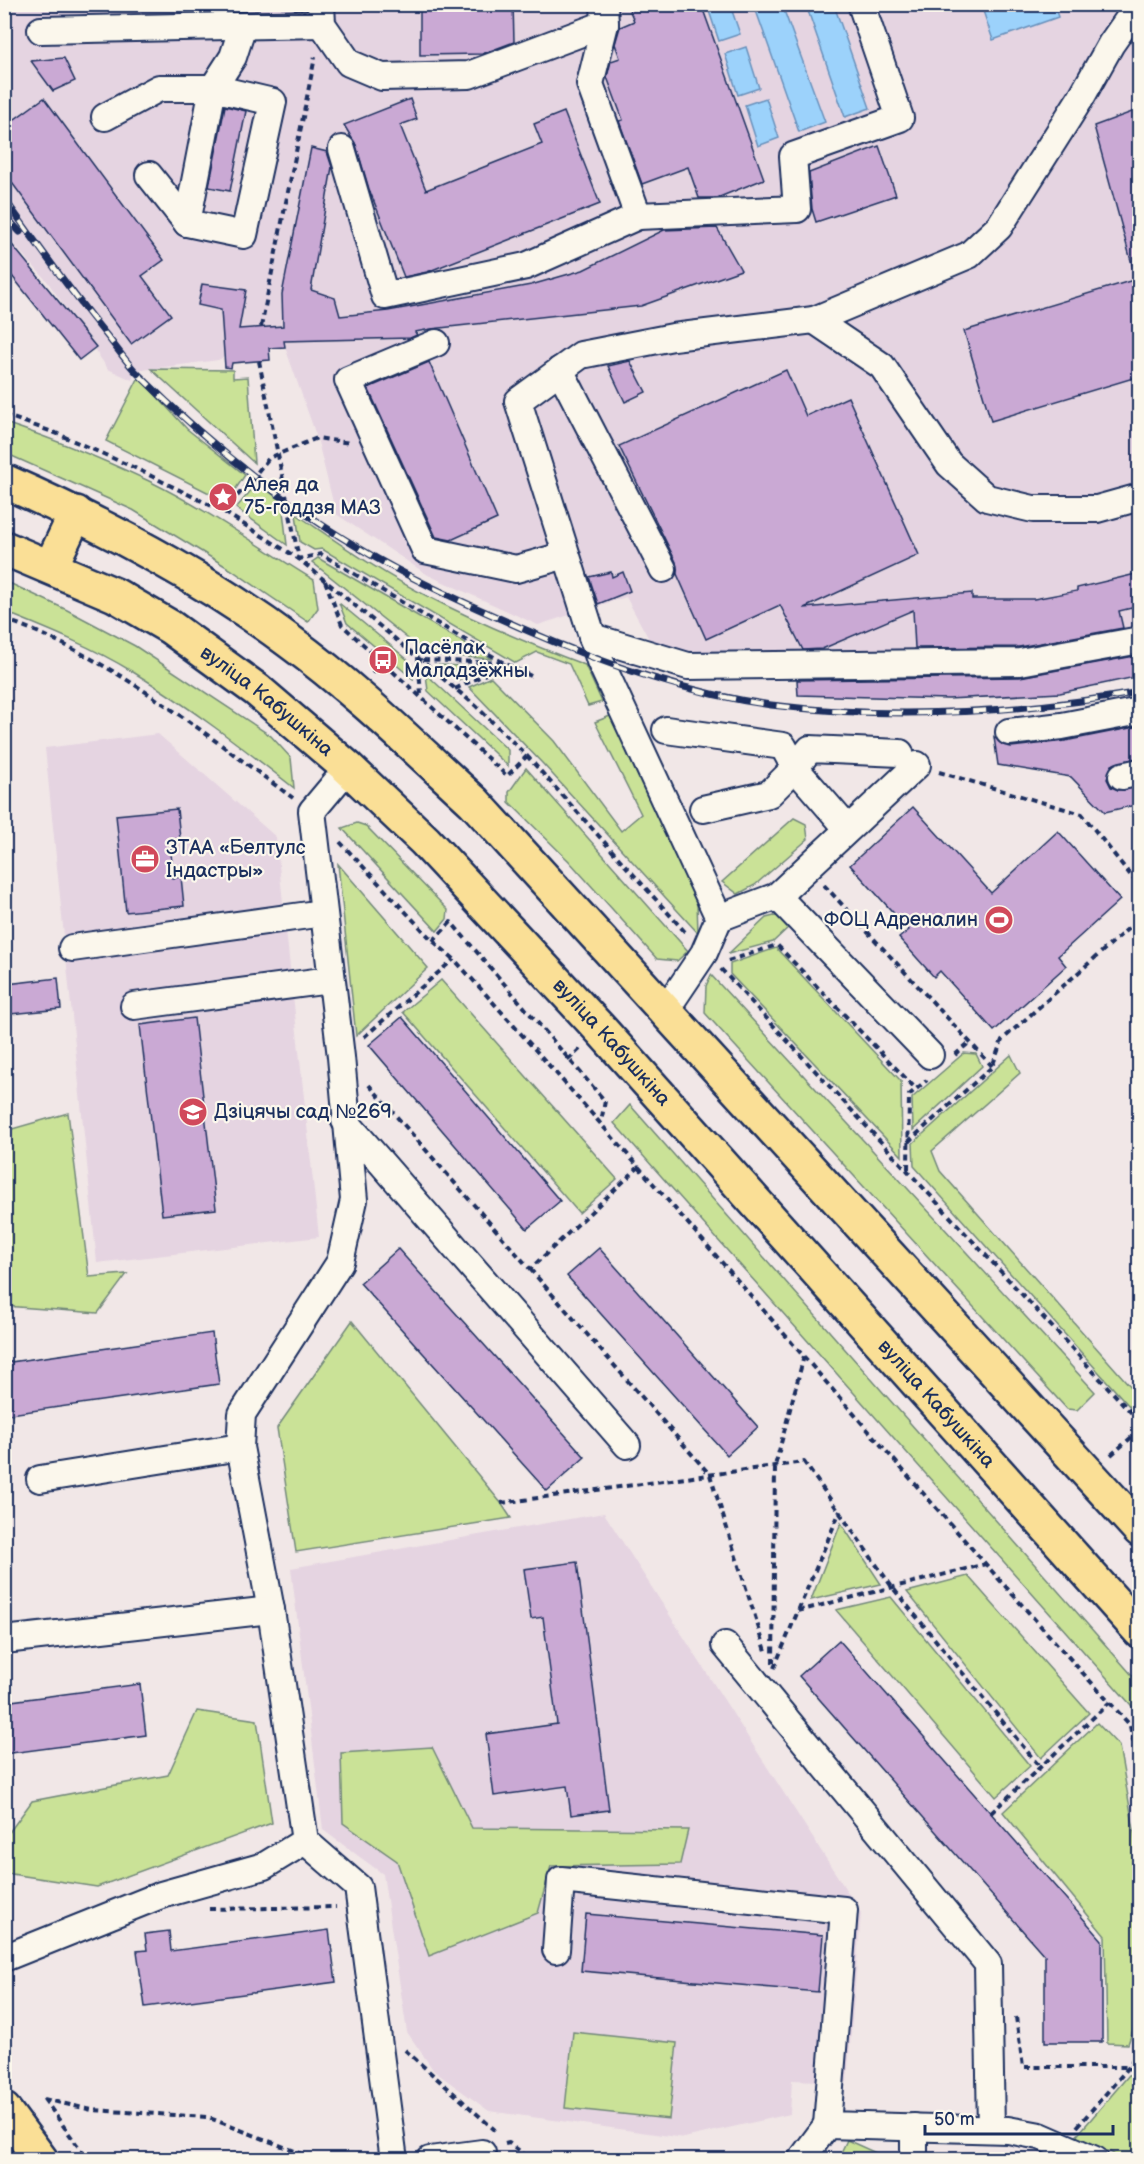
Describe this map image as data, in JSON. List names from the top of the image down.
{
  "streets": {
    "main road": ["вуліца Кабушкіна"]
  },
  "places": {
    "place": ["Алея да 75-годдзя МАЗ"],
    "bus stop": ["Пасёлак Маладзёжны"],
    "office": ["ЗТАА «Белтулс Iндастры»"],
    "sports": ["ФОЦ Адреналин"],
    "school or university": ["Дзіцячы сад №269"]
  },
  "scale_bar": "50 m"
}
